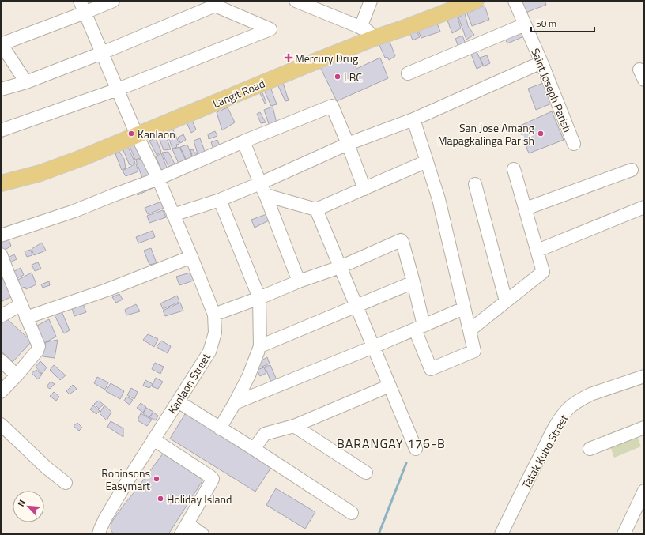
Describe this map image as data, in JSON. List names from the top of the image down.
{
  "streets": {
    "main road": ["Langit Road"],
    "street": ["Saint Joseph Parish", "Kanlaon Street", "Tatak Kubo Street"]
  },
  "crossings": [
    ["Langit Road", "Kanlaon Street"]
  ],
  "districts": ["BARANGAY 176-B"],
  "places": {
    "health": ["Mercury Drug"],
    "other": [
      "LBC",
      "Kanlaon",
      "San Jose Amang Mapagkalinga Parish",
      "Robinsons Easymart",
      "Holiday Island"
    ]
  },
  "scale_bar": "50 m",
  "north": "top left"
}
